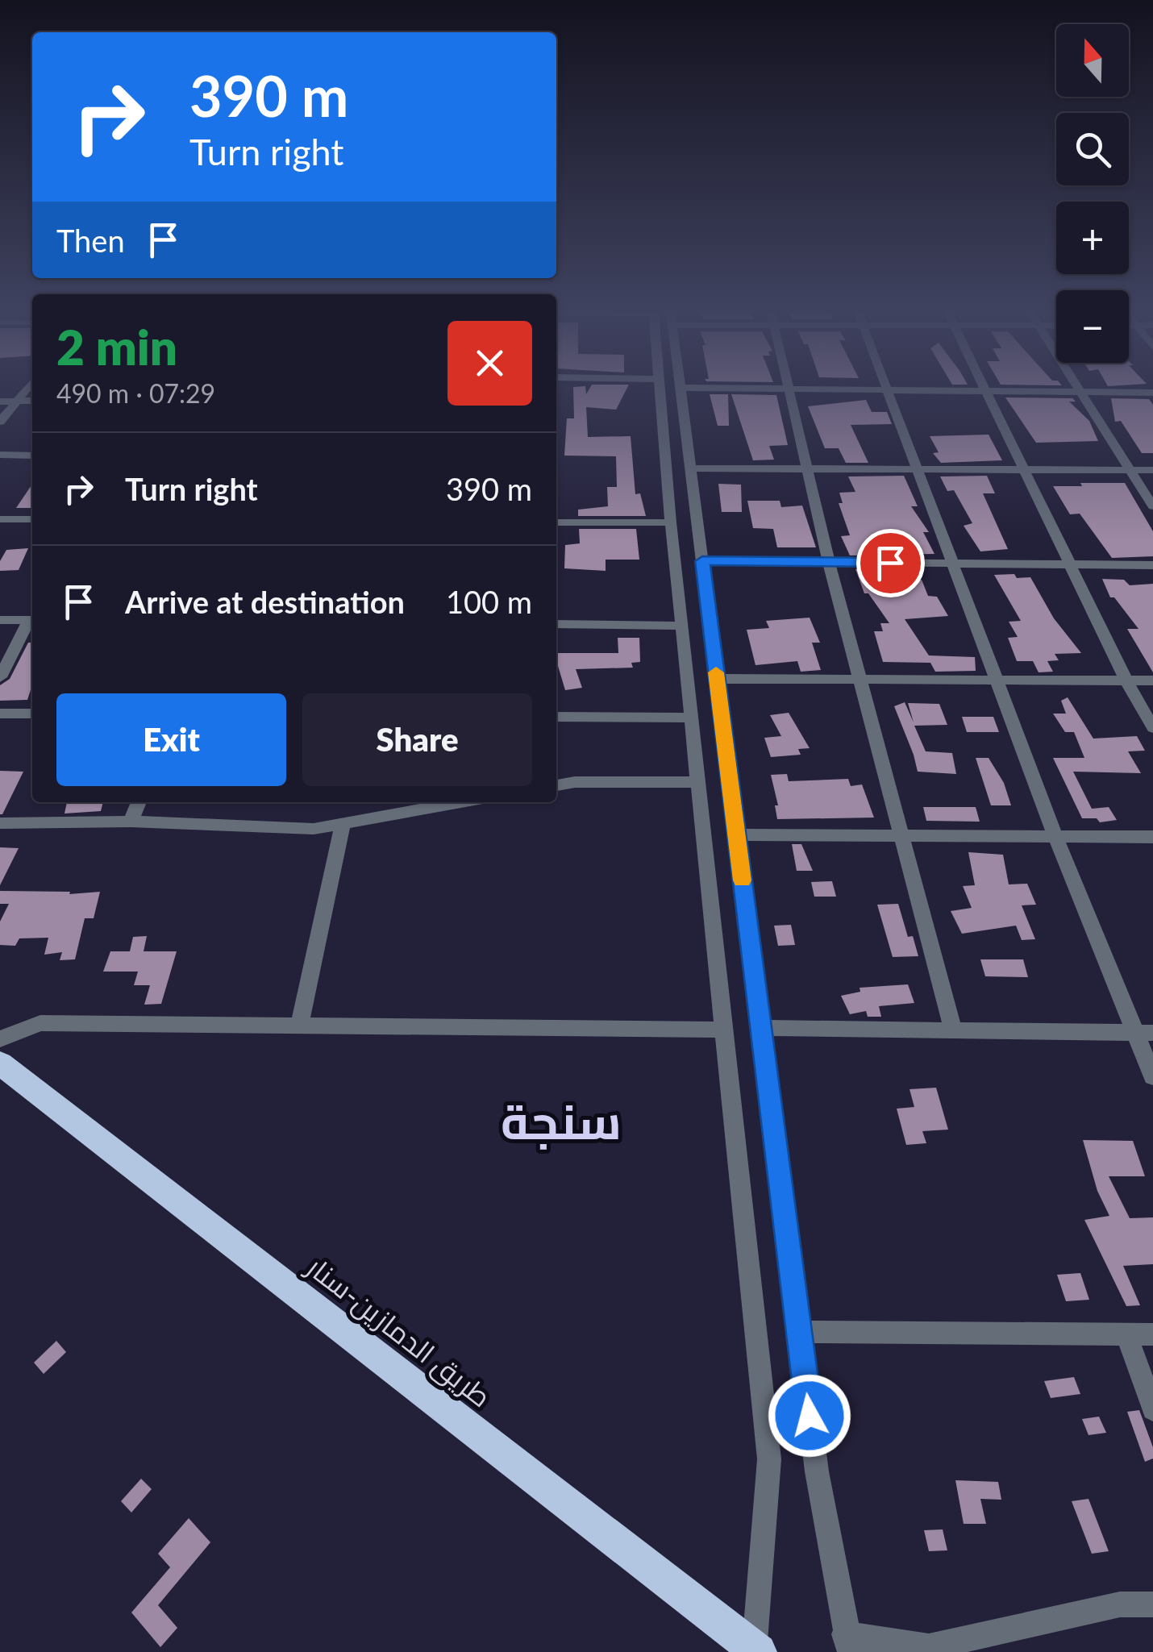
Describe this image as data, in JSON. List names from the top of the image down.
{
  "streets": {
    "highway": ["طريق الدمازين-سنار"]
  },
  "districts": ["سنجة"],
  "north": "top",
  "page": {
    "map_buttons": ["+", "−"],
    "turn": ["390 m", "Turn right"],
    "then": "Then",
    "heading": ["2 min", "490 m · 07:29"],
    "list": [
      {
        "name": "Turn right",
        "value": "390 m"
      },
      {
        "name": "Arrive at destination",
        "value": "100 m"
      }
    ],
    "buttons": ["Exit", "Share"]
  }
}
